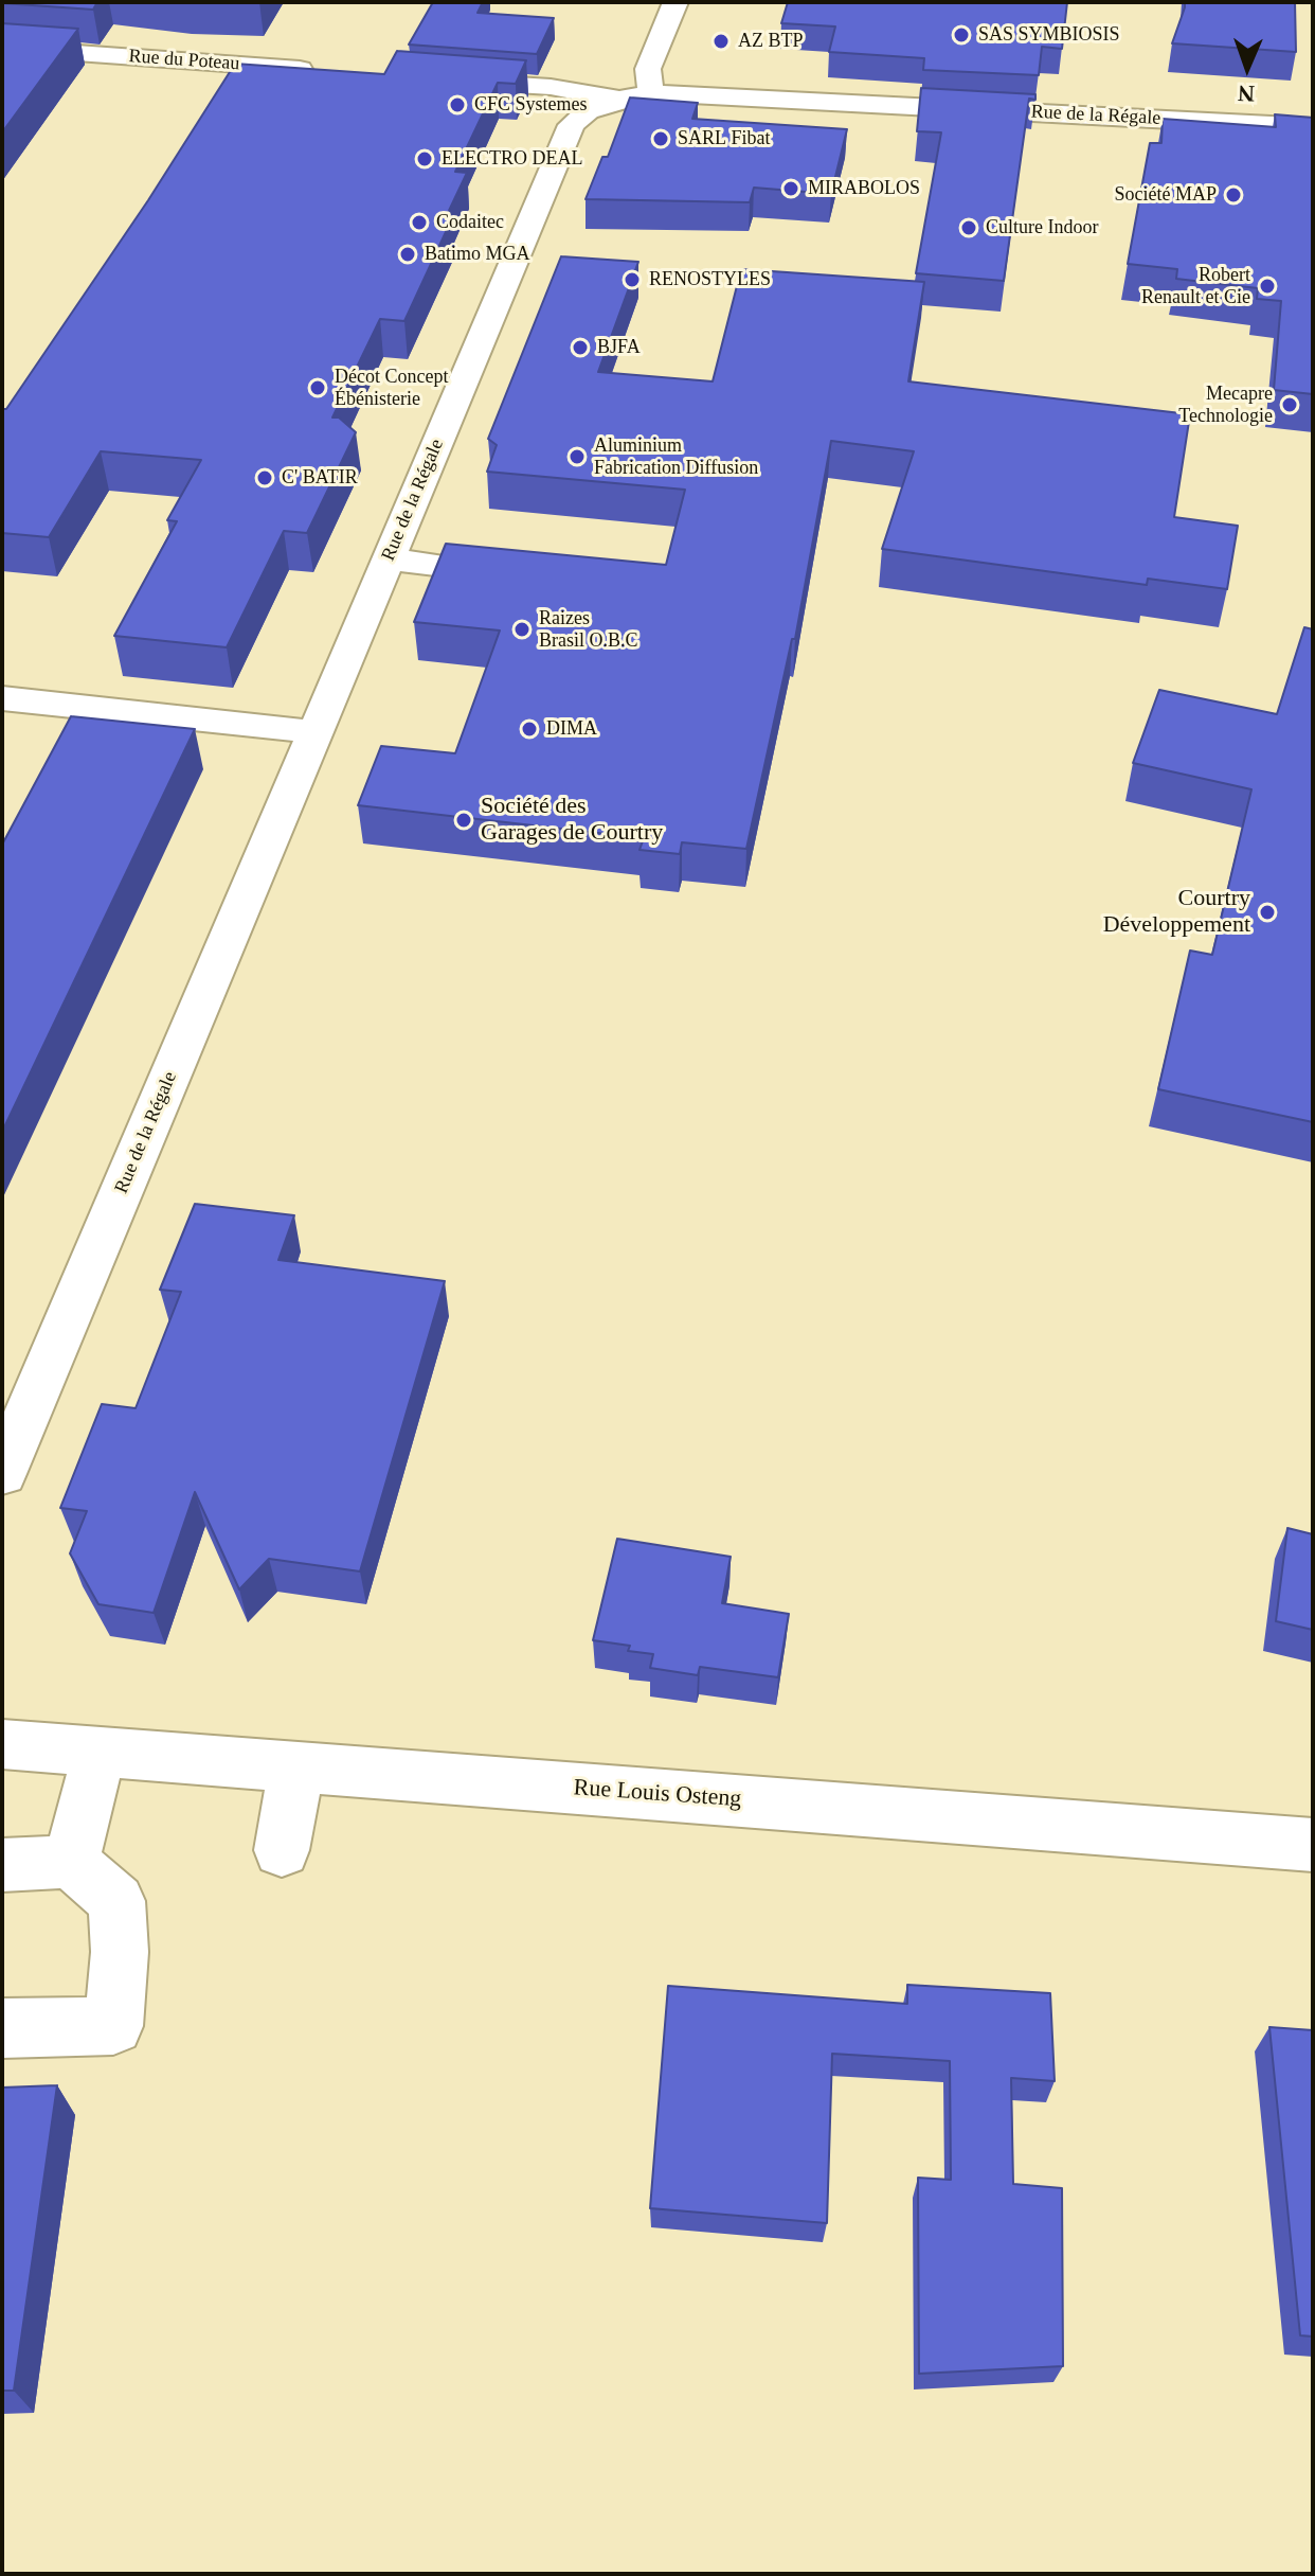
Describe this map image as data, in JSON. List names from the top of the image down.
{
  "streets": {
    "street": ["Rue du Poteau", "Rue de la Régale", "Rue Louis Osteng"]
  },
  "places": [
    "SAS SYMBIOSIS",
    "AZ BTP",
    "CFC Systemes",
    "SARL Fibat",
    "ELECTRO DEAL",
    "MIRABOLOS",
    "Société MAP",
    "Codaitec",
    "Culture Indoor",
    "Batimo MGA",
    "RENOSTYLES",
    "Robert Renault et Cie",
    "BJFA",
    "Décot Concept Ébénisterie",
    "Mecapre Technologie",
    "Aluminium Fabrication Diffusion",
    "C' BATIR",
    "Raizes Brasil O.B.C",
    "DIMA",
    "Société des Garages de Courtry",
    "Courtry Développement"
  ],
  "north": "bottom"
}
